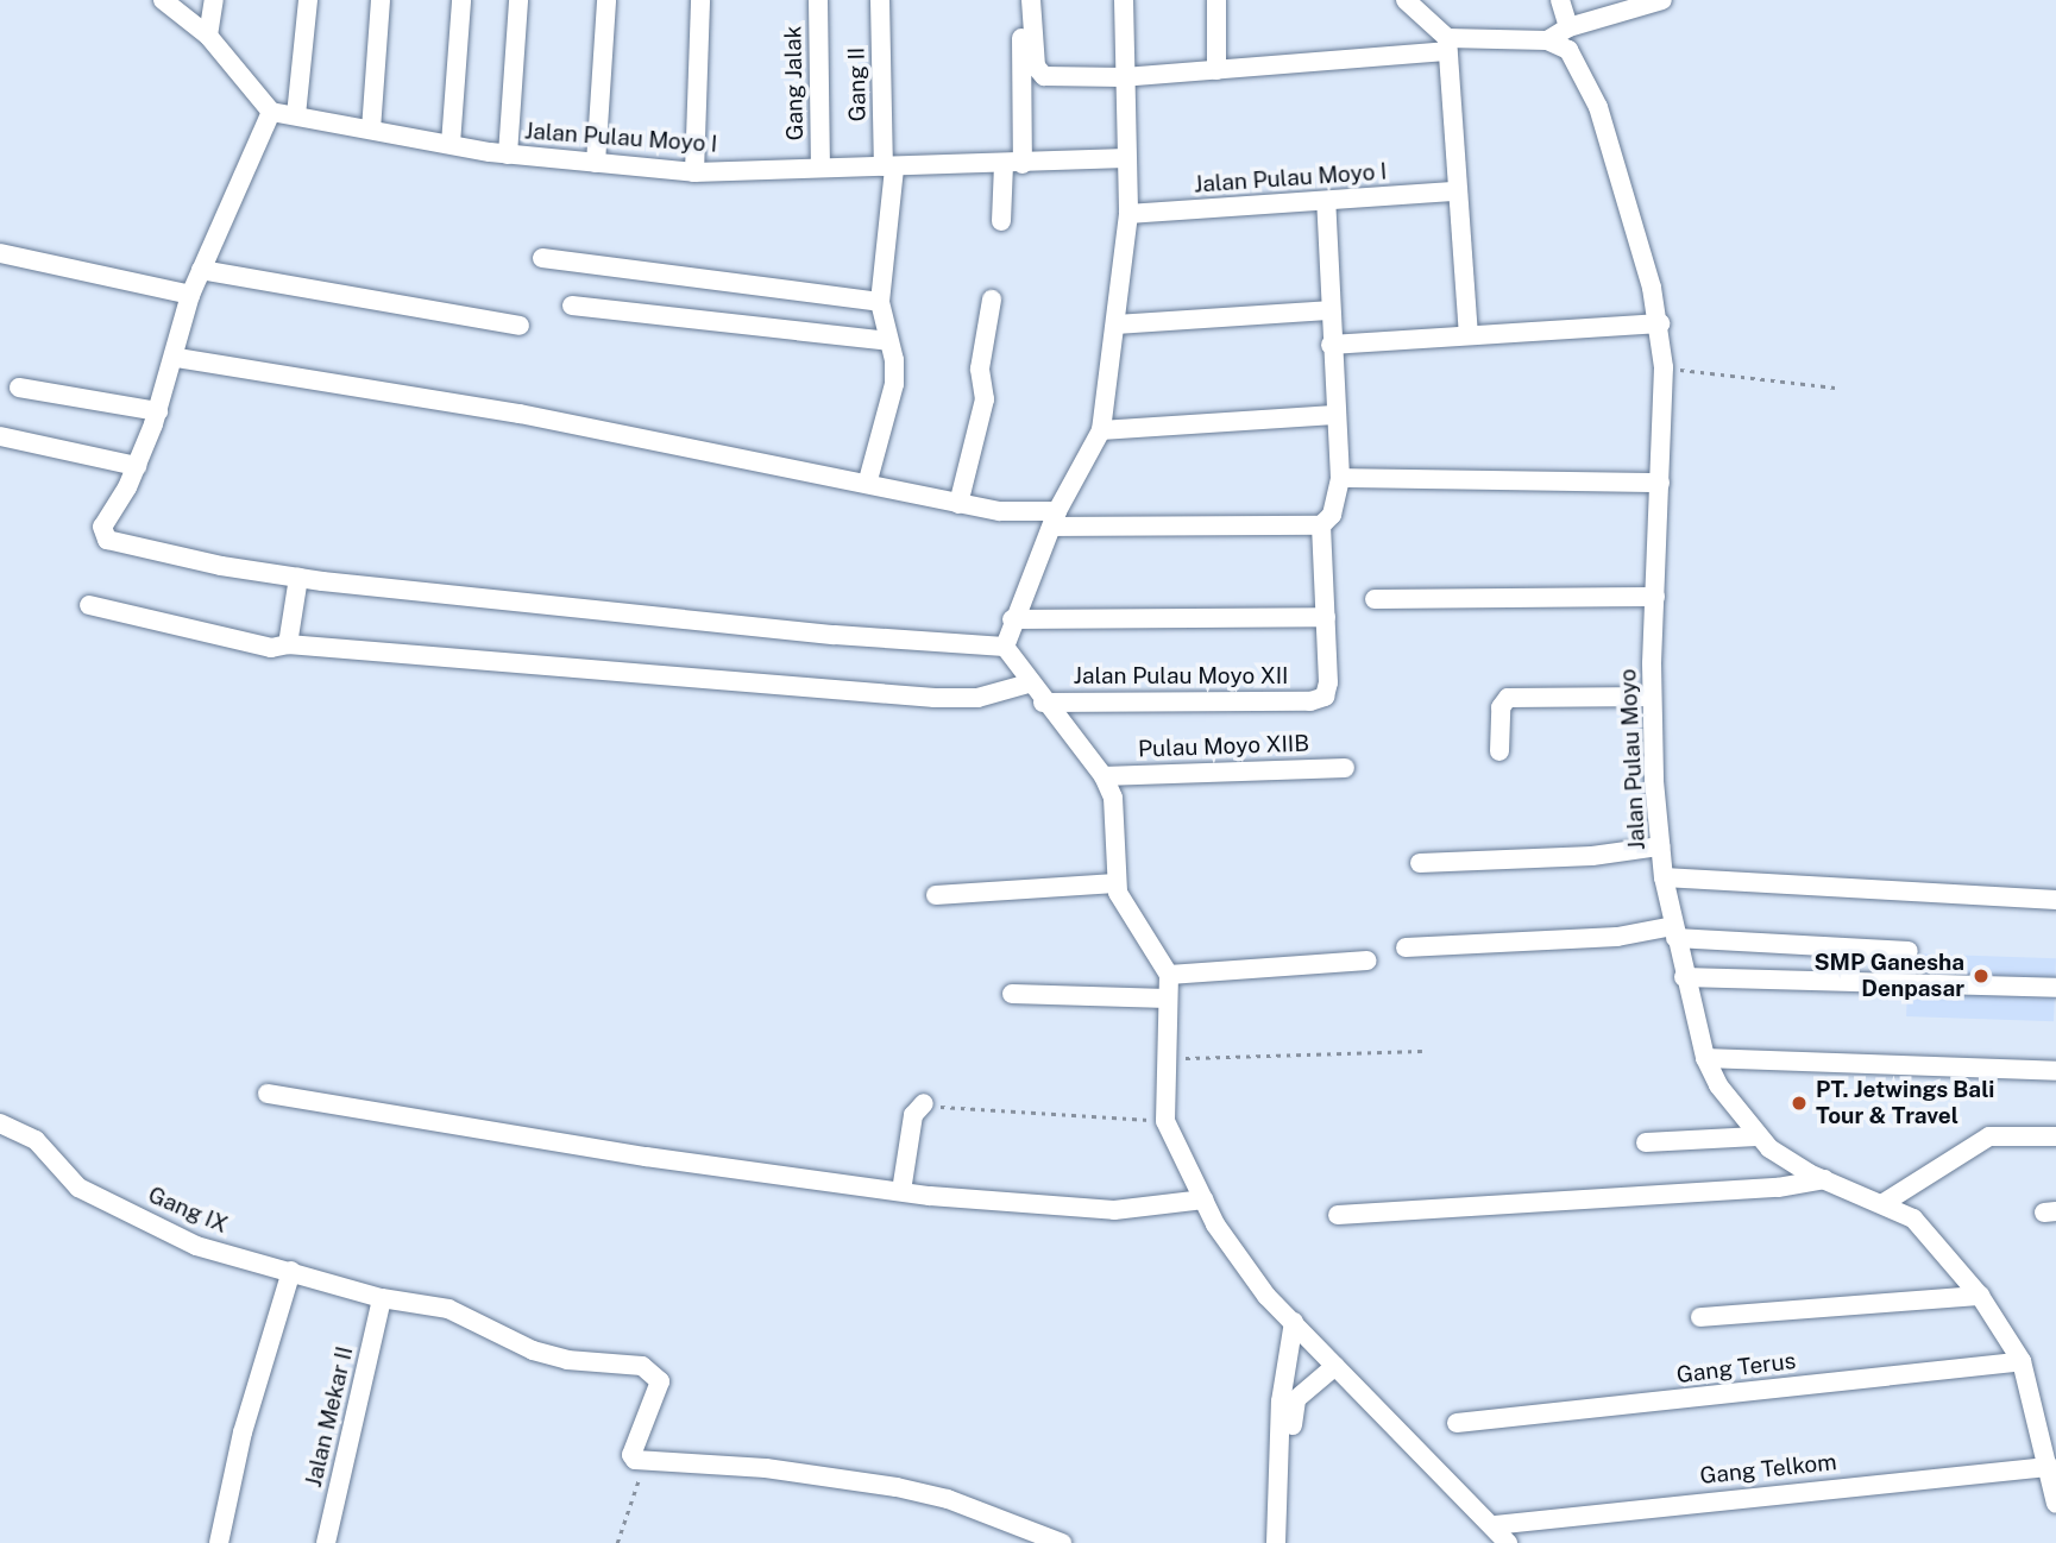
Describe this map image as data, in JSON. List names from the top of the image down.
{
  "streets": {
    "street": [
      "Gang Jalak",
      "Gang II",
      "Jalan Pulau Moyo I",
      "Jalan Pulau Moyo XII",
      "Pulau Moyo XIIB",
      "Jalan Pulau Moyo",
      "Gang IX",
      "Gang Terus",
      "Jalan Mekar II",
      "Gang Telkom"
    ]
  },
  "crossings": [
    ["Gang Jalak", "Jalan Pulau Moyo I"],
    ["Gang II", "Jalan Pulau Moyo I"],
    ["Jalan Pulau Moyo", "Gang Terus"],
    ["Jalan Pulau Moyo", "Gang Telkom"],
    ["Gang IX", "Jalan Mekar II"]
  ],
  "places": ["SMP Ganesha Denpasar", "PT. Jetwings Bali Tour & Travel"]
}
